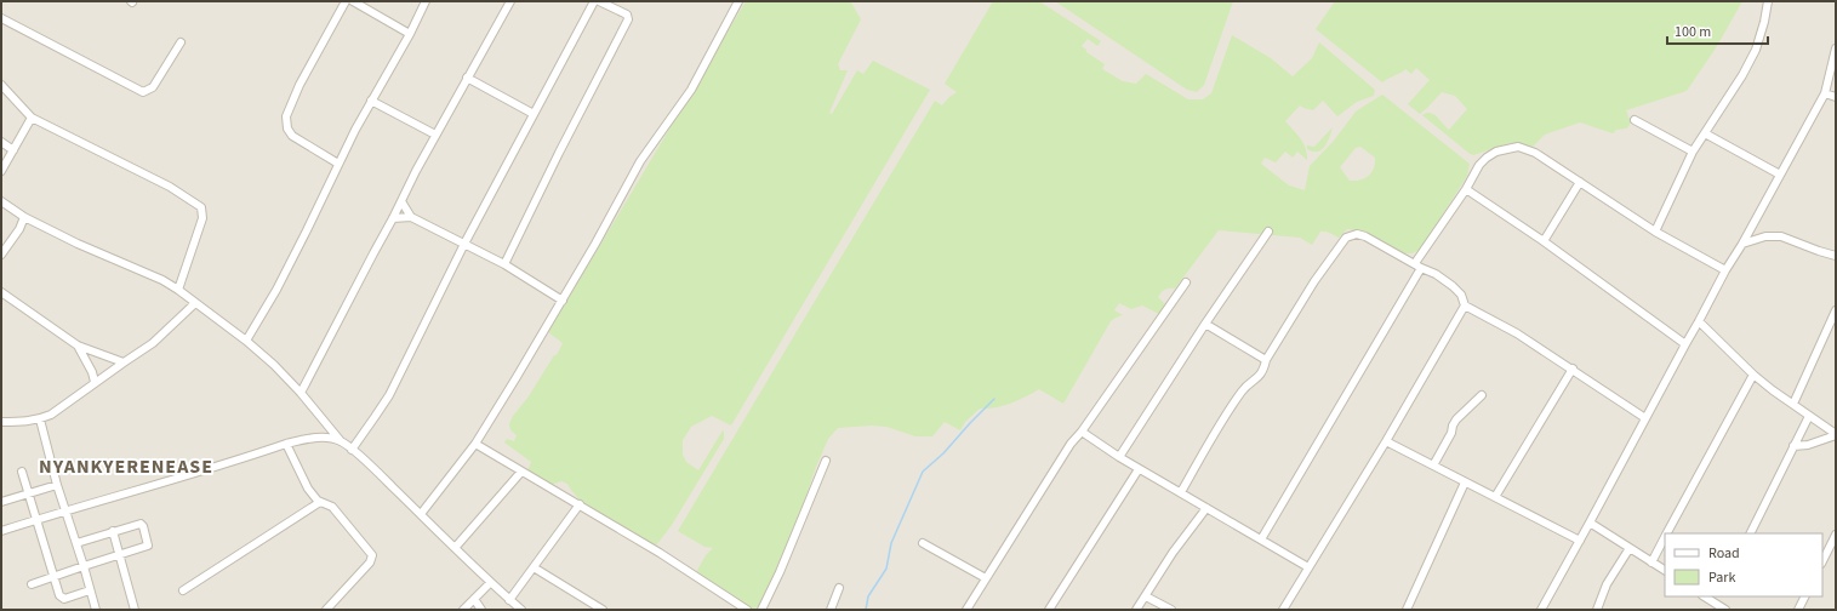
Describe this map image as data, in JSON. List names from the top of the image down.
{
  "districts": ["NYANKYERENEASE"],
  "legend": ["Road", "Park"],
  "scale_bar": "100 m"
}
